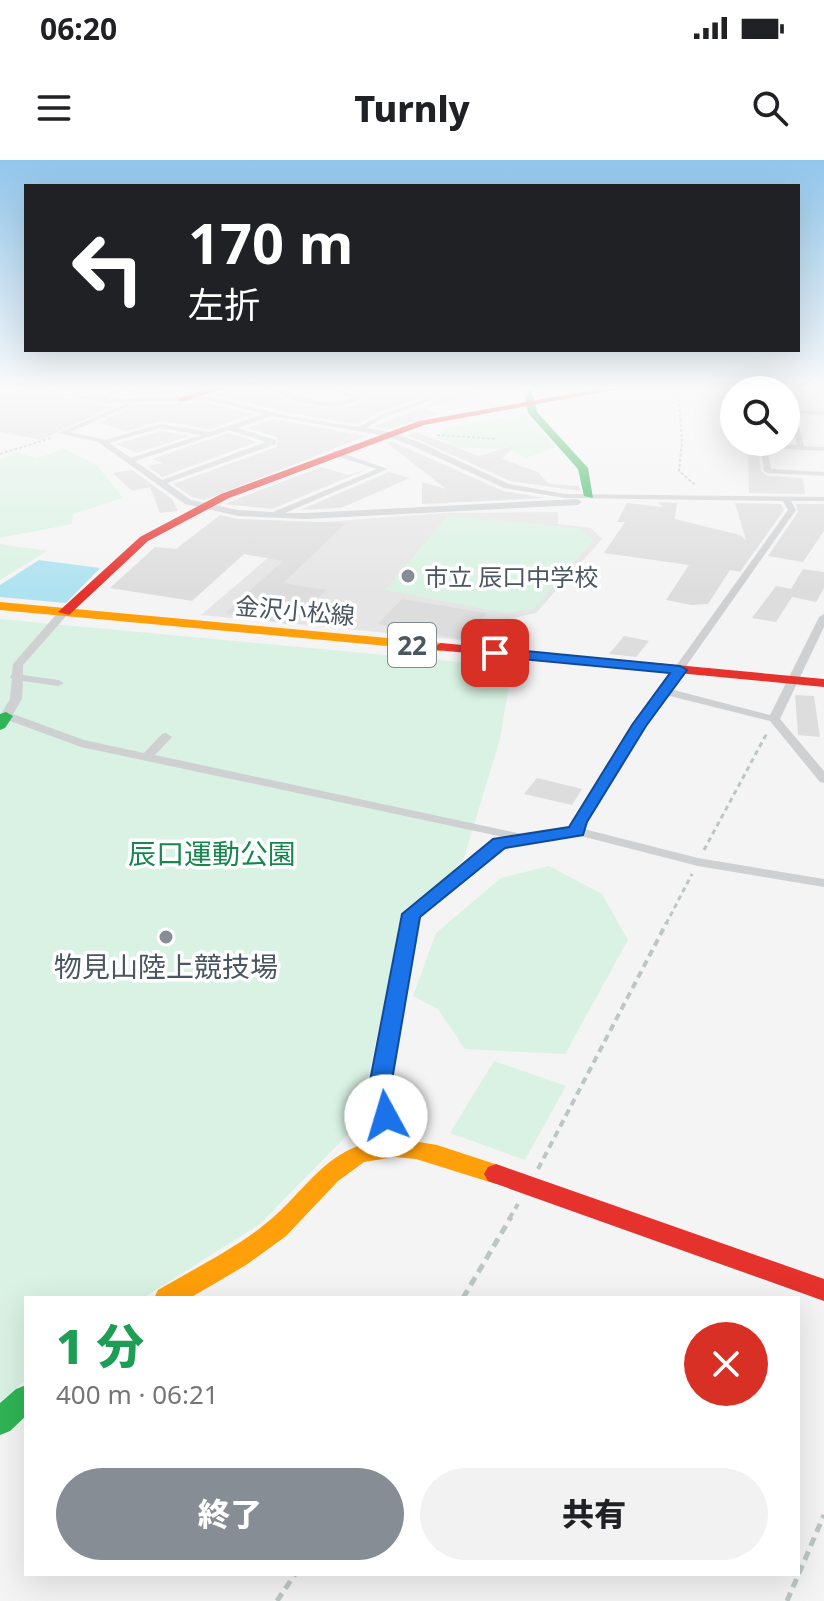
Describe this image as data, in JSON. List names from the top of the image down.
{
  "streets": {
    "street": ["金沢小松線", "22"]
  },
  "parks": ["辰口運動公園"],
  "places": ["市立 辰口中学校", "物見山陸上競技場"],
  "page": {
    "status": "06:20",
    "header": "Turnly",
    "turn": ["170 m", "左折"],
    "heading": ["1 分", "400 m · 06:21"],
    "buttons": ["終了", "共有"]
  }
}
